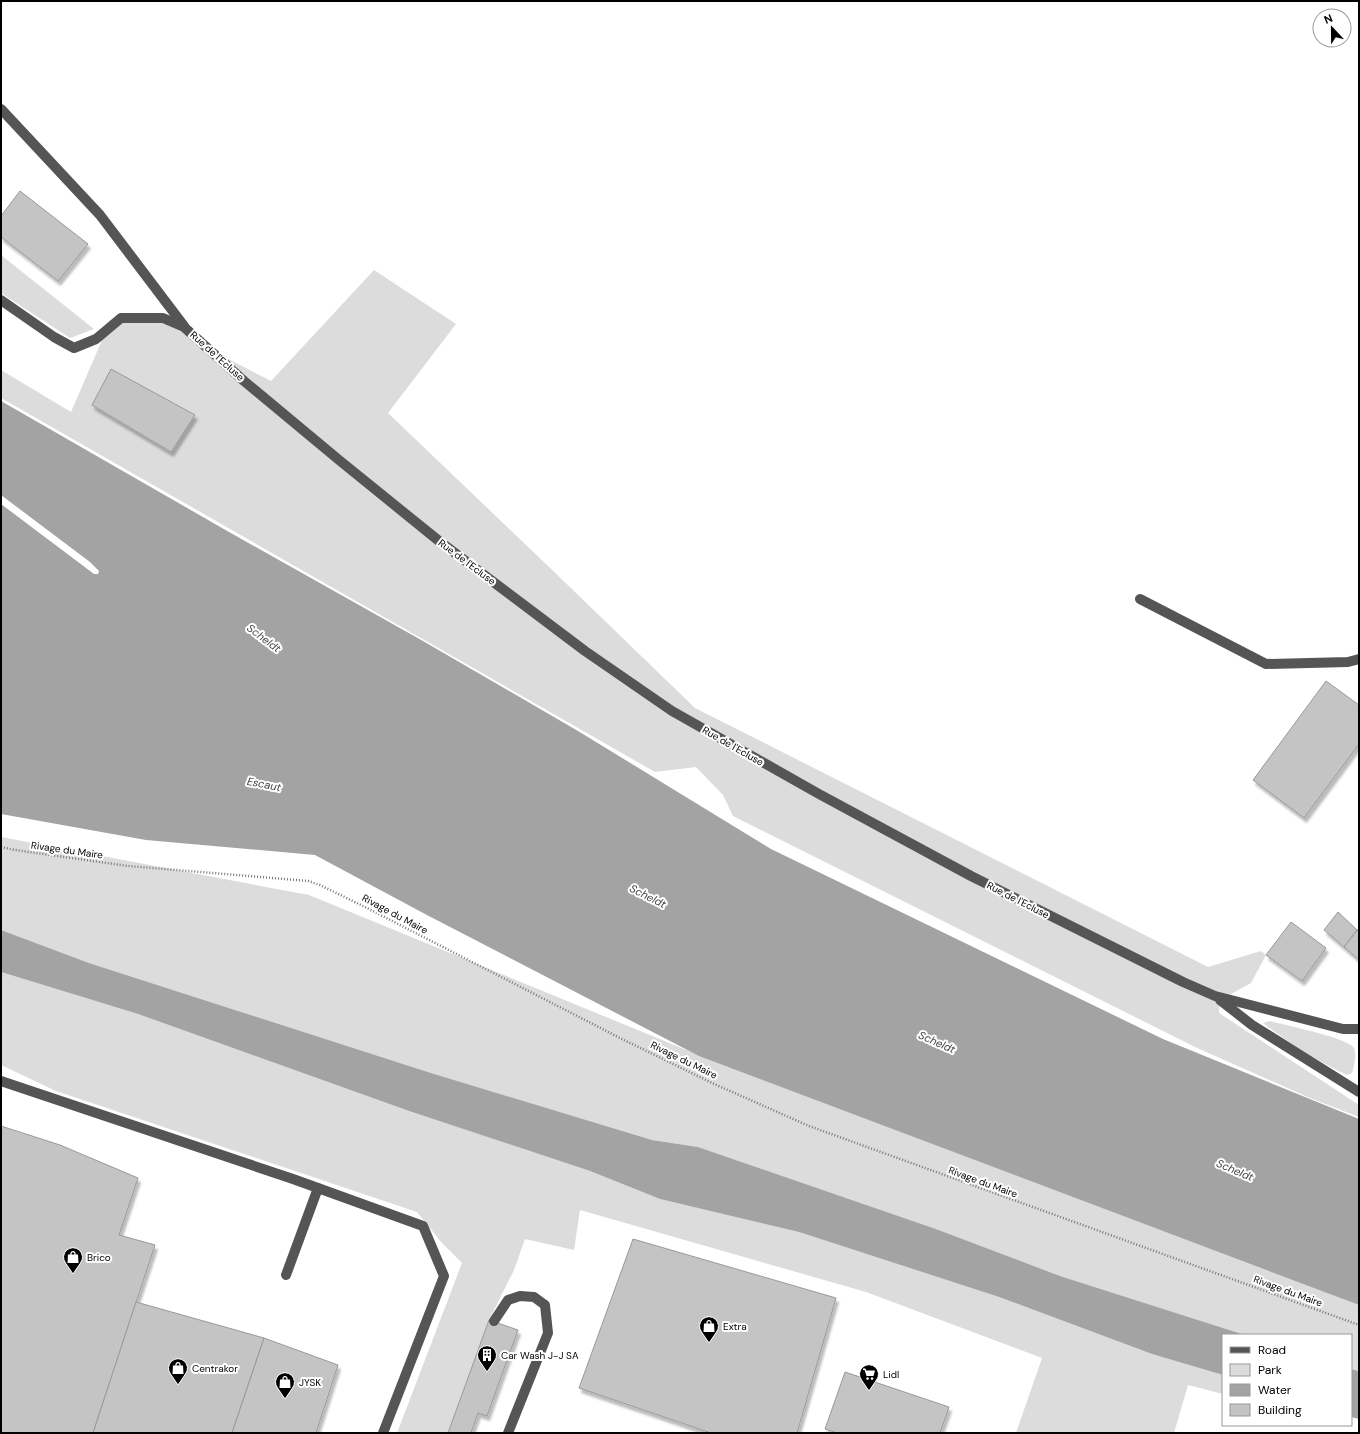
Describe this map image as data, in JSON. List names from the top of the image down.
{
  "streets": {
    "street": ["Rue de l'Ecluse"],
    "path": ["Rivage du Maire"]
  },
  "water": ["Scheldt", "Escaut"],
  "places": {
    "shop": [
      "Brico",
      "Extra",
      "Centrakor",
      "JYSK"
    ],
    "building": ["Car Wash J-J SA"],
    "supermarket": ["Lidl"]
  },
  "legend": [
    "Road",
    "Park",
    "Water",
    "Building"
  ],
  "north": "top"
}
